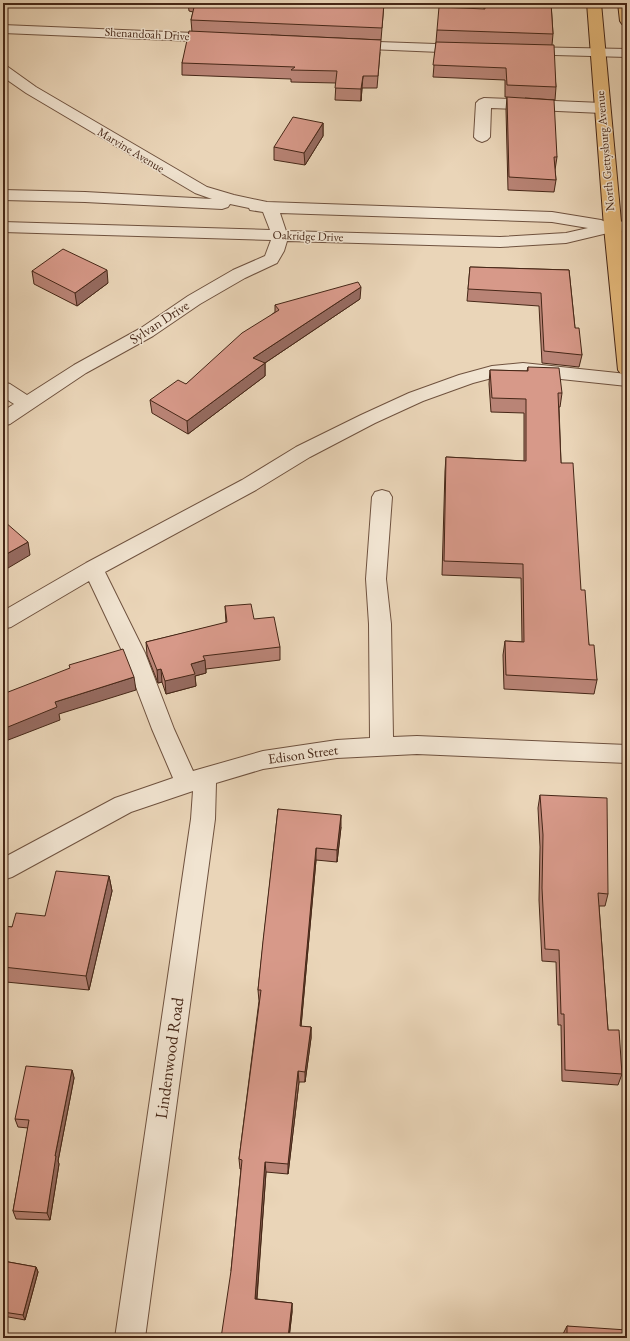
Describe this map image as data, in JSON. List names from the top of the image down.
{
  "streets": {
    "main road": ["North Gettysburg Avenue"],
    "street": [
      "Shenandoah Drive",
      "Marvine Avenue",
      "Oakridge Drive",
      "Sylvan Drive",
      "Edison Street",
      "Lindenwood Road"
    ]
  },
  "crossings": [
    ["Marvine Avenue", "Oakridge Drive"],
    ["North Gettysburg Avenue", "Oakridge Drive"],
    ["Oakridge Drive", "Sylvan Drive"],
    ["Edison Street", "Lindenwood Road"]
  ]
}
